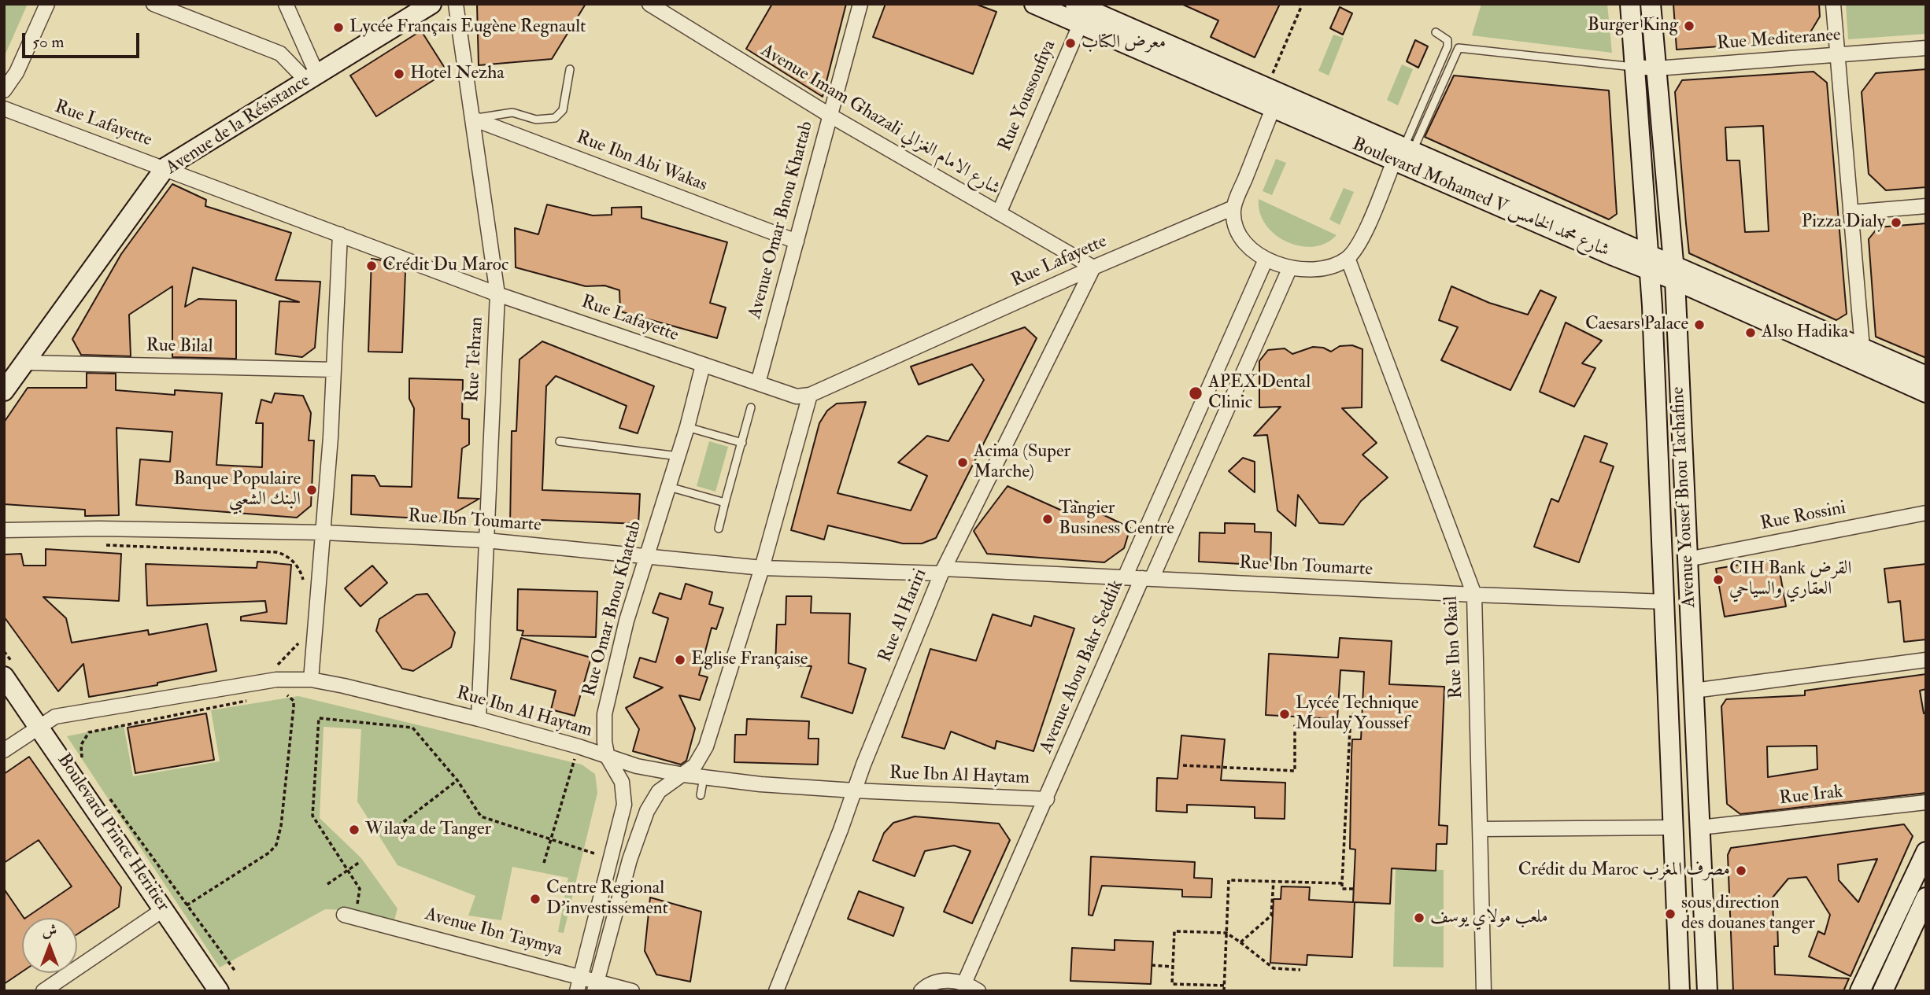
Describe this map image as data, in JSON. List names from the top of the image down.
{
  "streets": {
    "main road": [
      "Avenue de la Résistance",
      "Boulevard Mohamed V شارع محمد الخامس",
      "Avenue Yousef Bnou Tachafine",
      "Boulevard Prince Heritier"
    ],
    "street": [
      "Rue Mediteranee",
      "Rue Youssoufiya",
      "Avenue Imam Ghazali شارع الامام الغزالي",
      "Rue Lafayette",
      "Rue Ibn Abi Wakas",
      "Avenue Omar Bnou Khattab",
      "Rue Bilal",
      "Rue Tehran",
      "Rue Rossini",
      "Rue Ibn Toumarte",
      "Rue Omar Bnou Khattab",
      "Rue Al Hariri",
      "Rue Ibn Okail",
      "Avenue Abou Bakr Seddik",
      "Rue Ibn Al Haytam",
      "Rue Irak",
      "Avenue Ibn Taymya"
    ]
  },
  "crossings": [
    ["Rue Mediteranee", "Avenue Yousef Bnou Tachafine"],
    ["Rue Youssoufiya", "Avenue Imam Ghazali شارع الامام الغزالي"],
    ["Rue Youssoufiya", "Boulevard Mohamed V شارع محمد الخامس"],
    ["Avenue Imam Ghazali شارع الامام الغزالي", "Rue Lafayette"],
    ["Avenue Imam Ghazali شارع الامام الغزالي", "Avenue Omar Bnou Khattab"],
    ["Avenue Imam Ghazali شارع الامام الغزالي", "Rue Al Hariri"],
    ["Rue Lafayette", "Avenue de la Résistance"],
    ["Rue Lafayette", "Avenue Omar Bnou Khattab"],
    ["Rue Lafayette", "Rue Tehran"],
    ["Rue Lafayette", "Rue Omar Bnou Khattab"],
    ["Rue Lafayette", "Rue Al Hariri"],
    ["Avenue de la Résistance", "Rue Bilal"],
    ["Rue Ibn Abi Wakas", "Avenue Omar Bnou Khattab"],
    ["Rue Ibn Abi Wakas", "Rue Tehran"],
    ["Boulevard Mohamed V شارع محمد الخامس", "Avenue Yousef Bnou Tachafine"],
    ["Rue Tehran", "Rue Ibn Toumarte"],
    ["Rue Tehran", "Rue Ibn Al Haytam"],
    ["Avenue Yousef Bnou Tachafine", "Rue Rossini"],
    ["Avenue Yousef Bnou Tachafine", "Rue Ibn Toumarte"],
    ["Avenue Yousef Bnou Tachafine", "Rue Irak"],
    ["Rue Ibn Toumarte", "Rue Omar Bnou Khattab"],
    ["Rue Ibn Toumarte", "Rue Al Hariri"],
    ["Rue Ibn Toumarte", "Rue Ibn Okail"],
    ["Rue Ibn Toumarte", "Avenue Abou Bakr Seddik"],
    ["Rue Omar Bnou Khattab", "Rue Ibn Al Haytam"],
    ["Rue Omar Bnou Khattab", "Avenue Ibn Taymya"],
    ["Rue Al Hariri", "Rue Ibn Al Haytam"],
    ["Avenue Abou Bakr Seddik", "Rue Ibn Al Haytam"],
    ["Rue Ibn Al Haytam", "Boulevard Prince Heritier"]
  ],
  "places": [
    "Burger King",
    "Lycée Français Eugène Regnault",
    "معرض الكتاب",
    "Hotel Nezha",
    "Pizza Dialy",
    "Crédit Du Maroc",
    "Caesars Palace",
    "Also Hadika",
    "APEX Dental Clinic",
    "Acima (Super Marche)",
    "Banque Populaire البنك الشعبي",
    "Tangier Business Centre",
    "CIH Bank القرض العقاري والسياحي",
    "Eglise Française",
    "Lycée Technique Moulay Youssef",
    "Wilaya de Tanger",
    "Crédit du Maroc مصرف المغرب",
    "Centre Regional D'investissement",
    "sous direction des douanes tanger",
    "ملعب مولاي يوسف"
  ],
  "scale_bar": "50 m",
  "north": "top"
}
